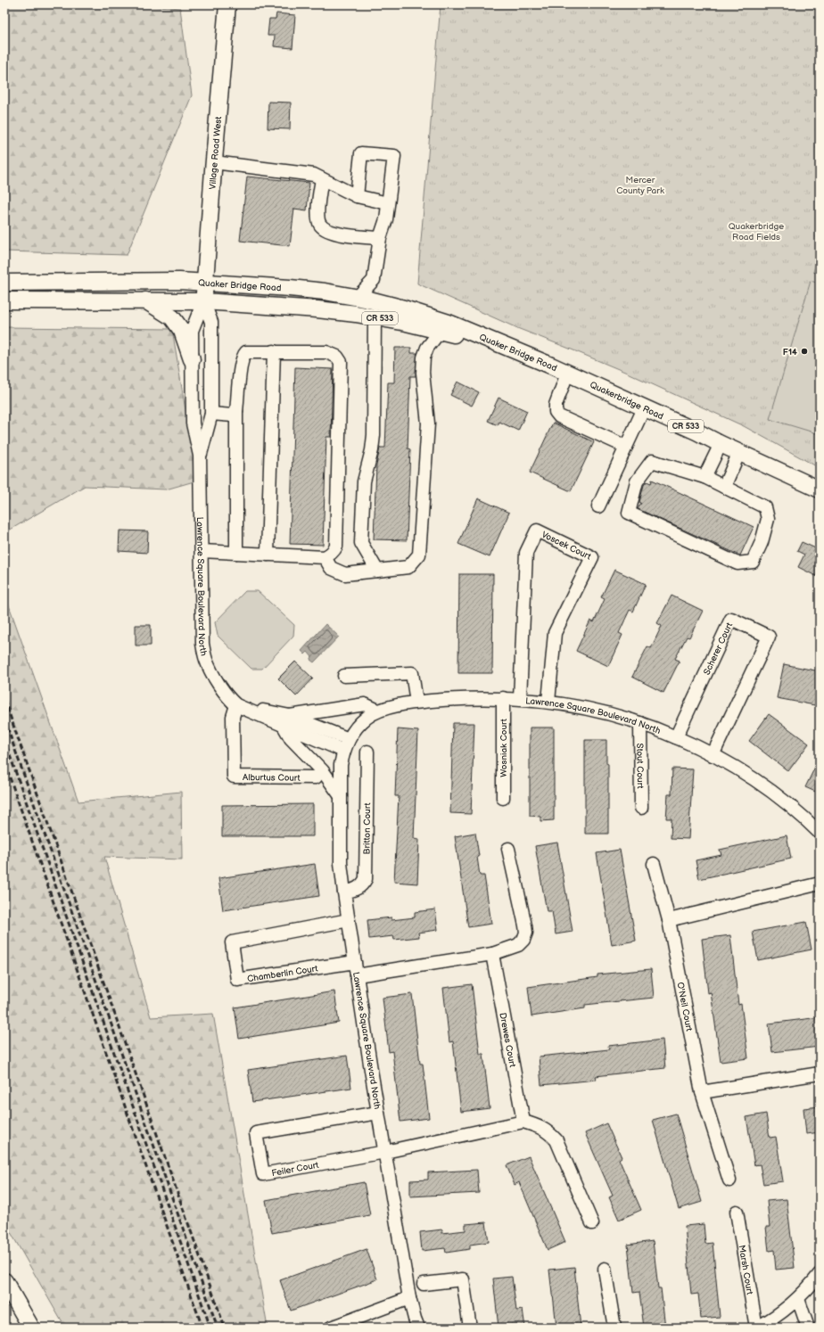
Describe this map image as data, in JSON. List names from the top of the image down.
{
  "streets": {
    "main road": [
      "Village Road West",
      "Quaker Bridge Road",
      "CR 533",
      "Quakerbridge Road"
    ],
    "street": [
      "Voscek Court",
      "Lawrence Square Boulevard North",
      "Scherer Court",
      "Wosniak Court",
      "Stout Court",
      "Alburtus Court",
      "Britton Court",
      "Chamberlin Court",
      "O'Neil Court",
      "Drewes Court",
      "Feiler Court",
      "Marsh Court"
    ]
  },
  "crossings": [
    ["Village Road West", "Quaker Bridge Road"],
    ["Village Road West", "Lawrence Square Boulevard North"],
    ["Quaker Bridge Road", "Quakerbridge Road"],
    ["Quaker Bridge Road", "Lawrence Square Boulevard North"],
    ["Voscek Court", "Lawrence Square Boulevard North"],
    ["Lawrence Square Boulevard North", "Scherer Court"],
    ["Lawrence Square Boulevard North", "Wosniak Court"],
    ["Lawrence Square Boulevard North", "Stout Court"],
    ["Lawrence Square Boulevard North", "Alburtus Court"],
    ["Lawrence Square Boulevard North", "Britton Court"],
    ["Lawrence Square Boulevard North", "Chamberlin Court"],
    ["Lawrence Square Boulevard North", "Feiler Court"]
  ],
  "parks": ["Mercer County Park", "Quakerbridge Road Fields"],
  "places": ["F14"]
}
